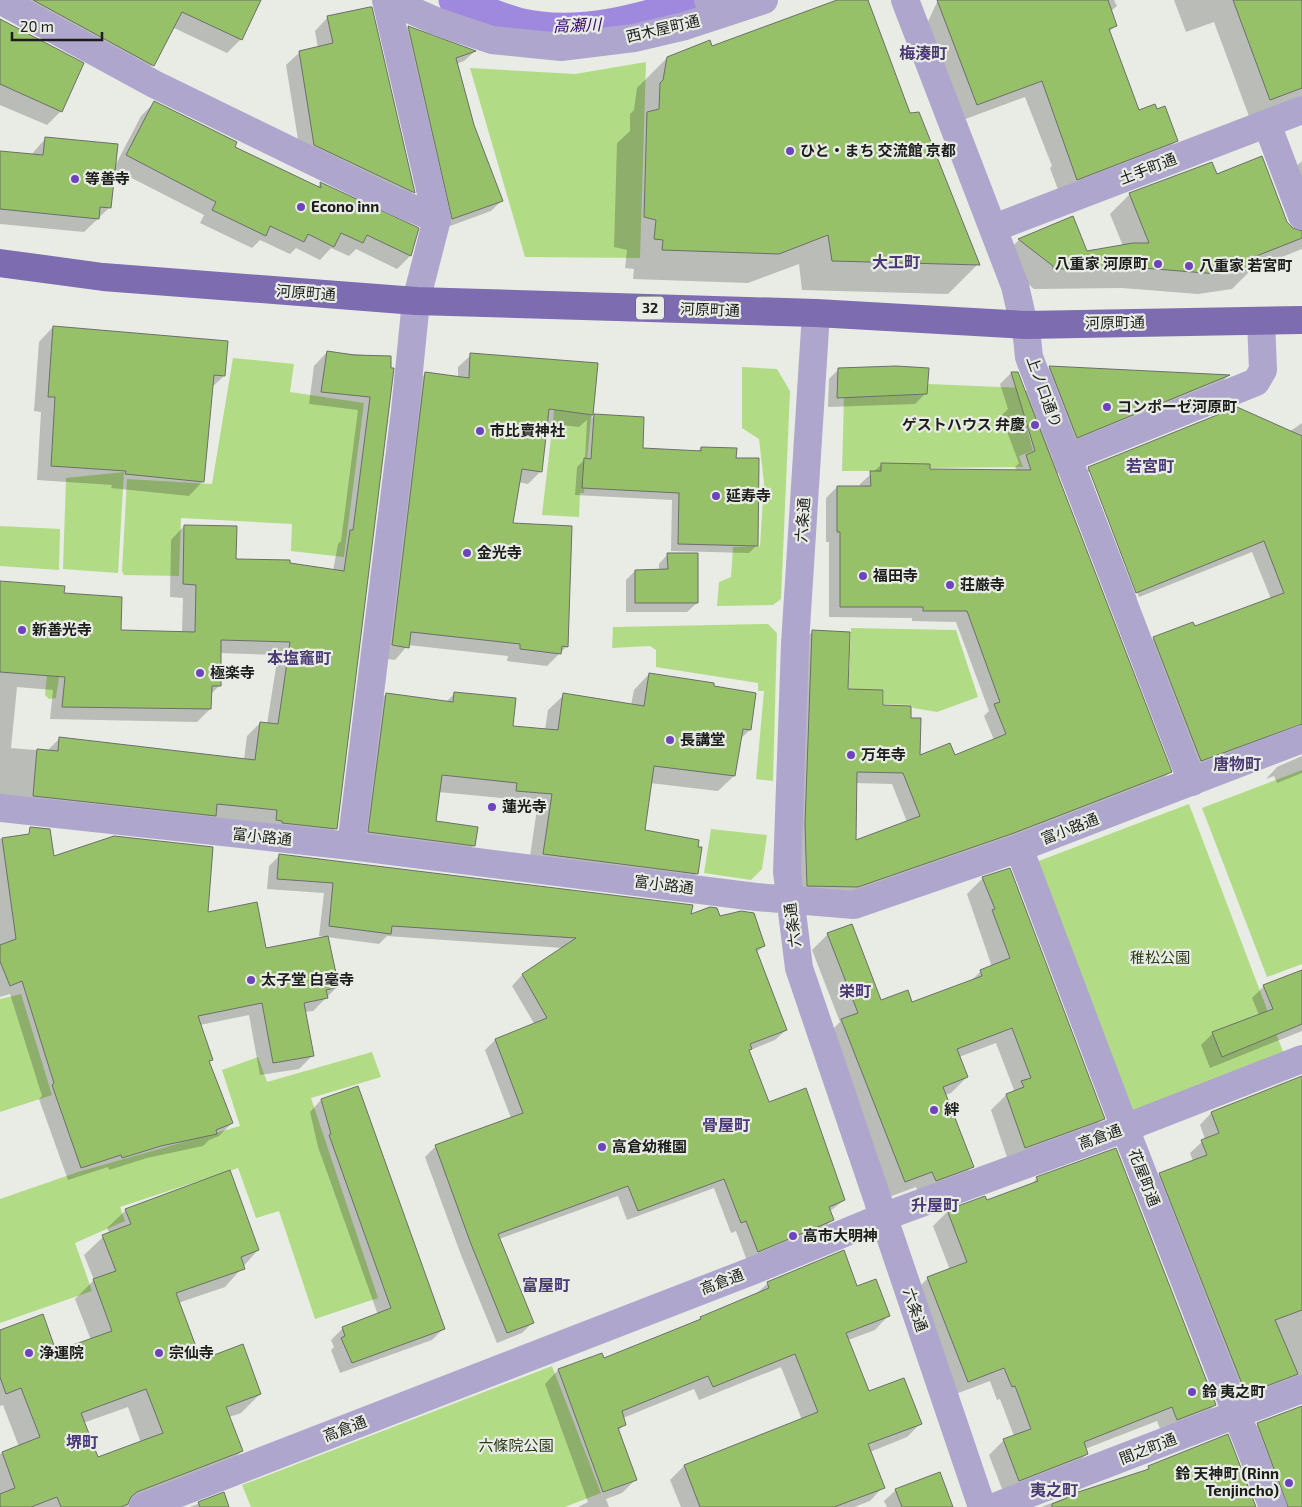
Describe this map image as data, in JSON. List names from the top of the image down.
{
  "streets": {
    "main road": ["河原町通", "32"],
    "street": [
      "西木屋町通",
      "土手町通",
      "上ノ口通り",
      "六条通",
      "富小路通",
      "高倉通",
      "花屋町通",
      "間之町通"
    ]
  },
  "crossings": [
    ["土手町通", "上ノ口通り"],
    ["河原町通", "上ノ口通り"],
    ["河原町通", "六条通"],
    ["上ノ口通り", "富小路通"],
    ["六条通", "富小路通"],
    ["六条通", "高倉通"],
    ["富小路通", "花屋町通"],
    ["高倉通", "花屋町通"],
    ["花屋町通", "間之町通"]
  ],
  "districts": [
    "梅湊町",
    "大工町",
    "若宮町",
    "本塩竈町",
    "唐物町",
    "栄町",
    "骨屋町",
    "升屋町",
    "富屋町",
    "堺町",
    "夷之町"
  ],
  "water": ["高瀬川"],
  "parks": ["稚松公園", "六條院公園"],
  "places": [
    "ひと・まち 交流館 京都",
    "等善寺",
    "Econo inn",
    "八重家 河原町",
    "八重家 若宮町",
    "コンポーゼ河原町",
    "ゲストハウス 弁慶",
    "市比賣神社",
    "延寿寺",
    "金光寺",
    "福田寺",
    "荘厳寺",
    "新善光寺",
    "極楽寺",
    "長講堂",
    "万年寺",
    "蓮光寺",
    "太子堂 白毫寺",
    "絆",
    "高倉幼稚園",
    "高市大明神",
    "浄運院",
    "宗仙寺",
    "鈴 夷之町",
    "鈴 天神町 (Rinn Tenjincho)"
  ],
  "scale_bar": "20 m"
}
